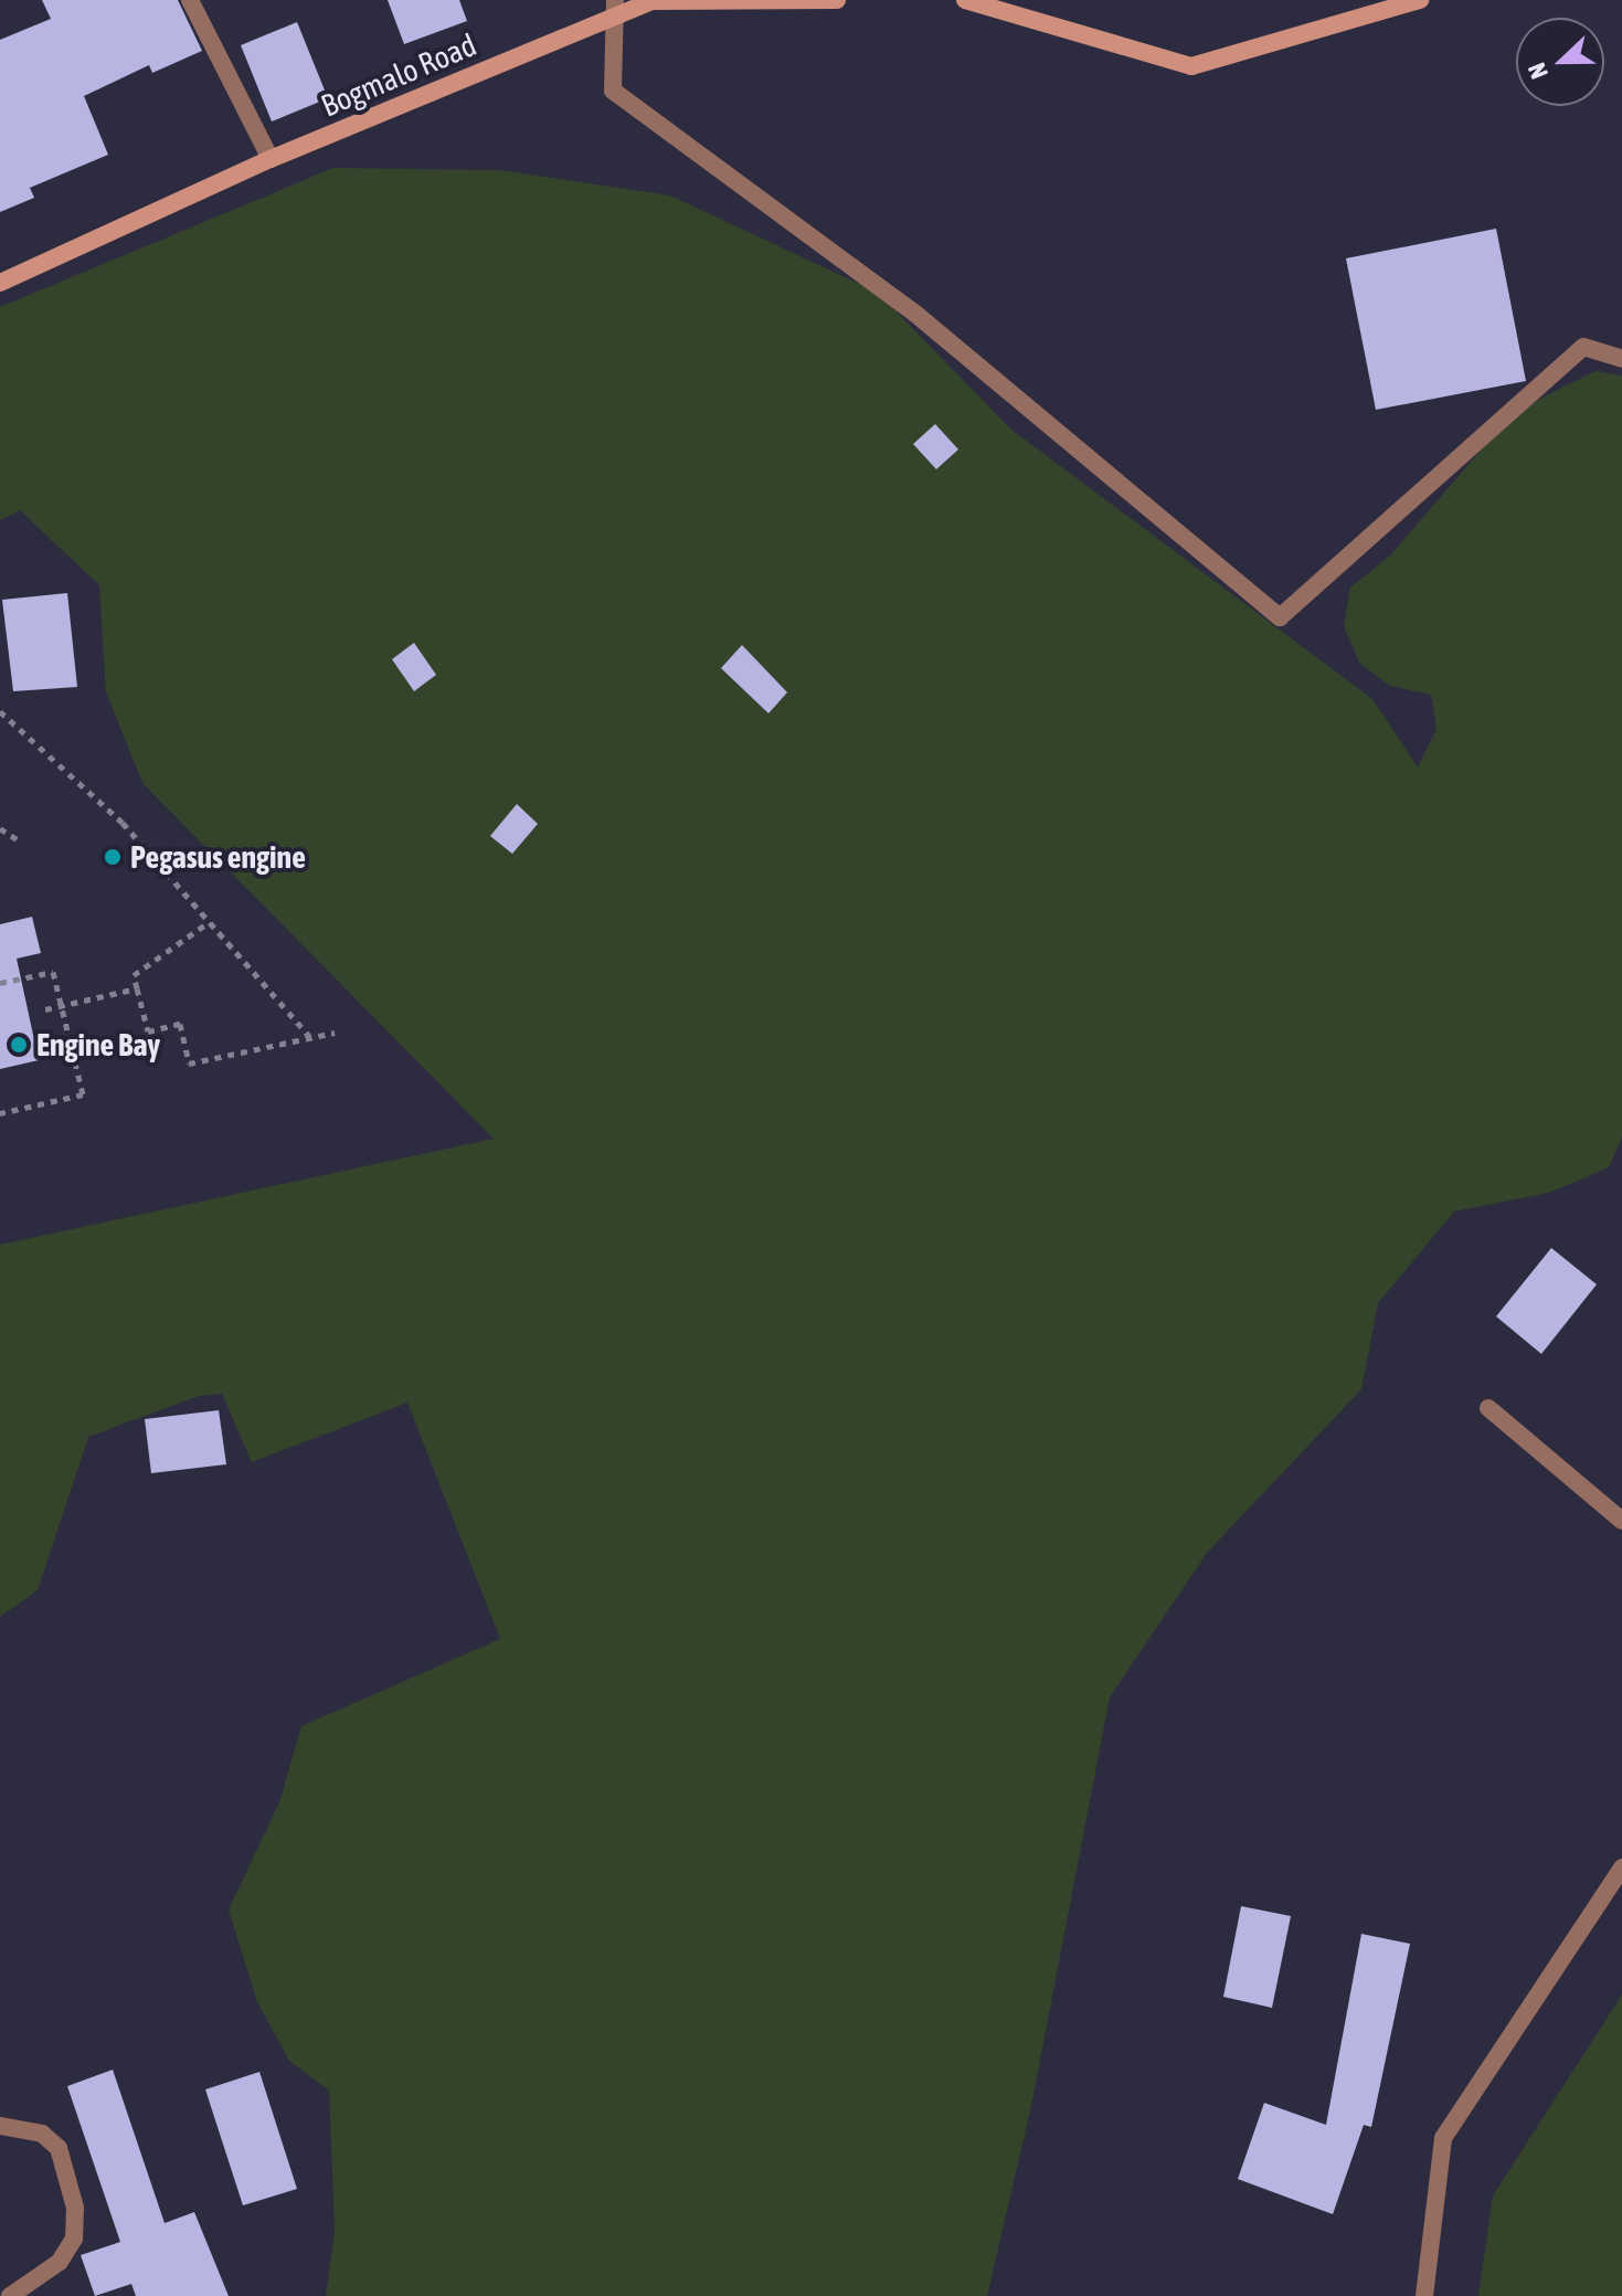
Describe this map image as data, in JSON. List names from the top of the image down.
{
  "streets": {
    "street": ["Bogmalo Road"]
  },
  "places": ["Pegasus engine", "Engine Bay"],
  "north": "left"
}
